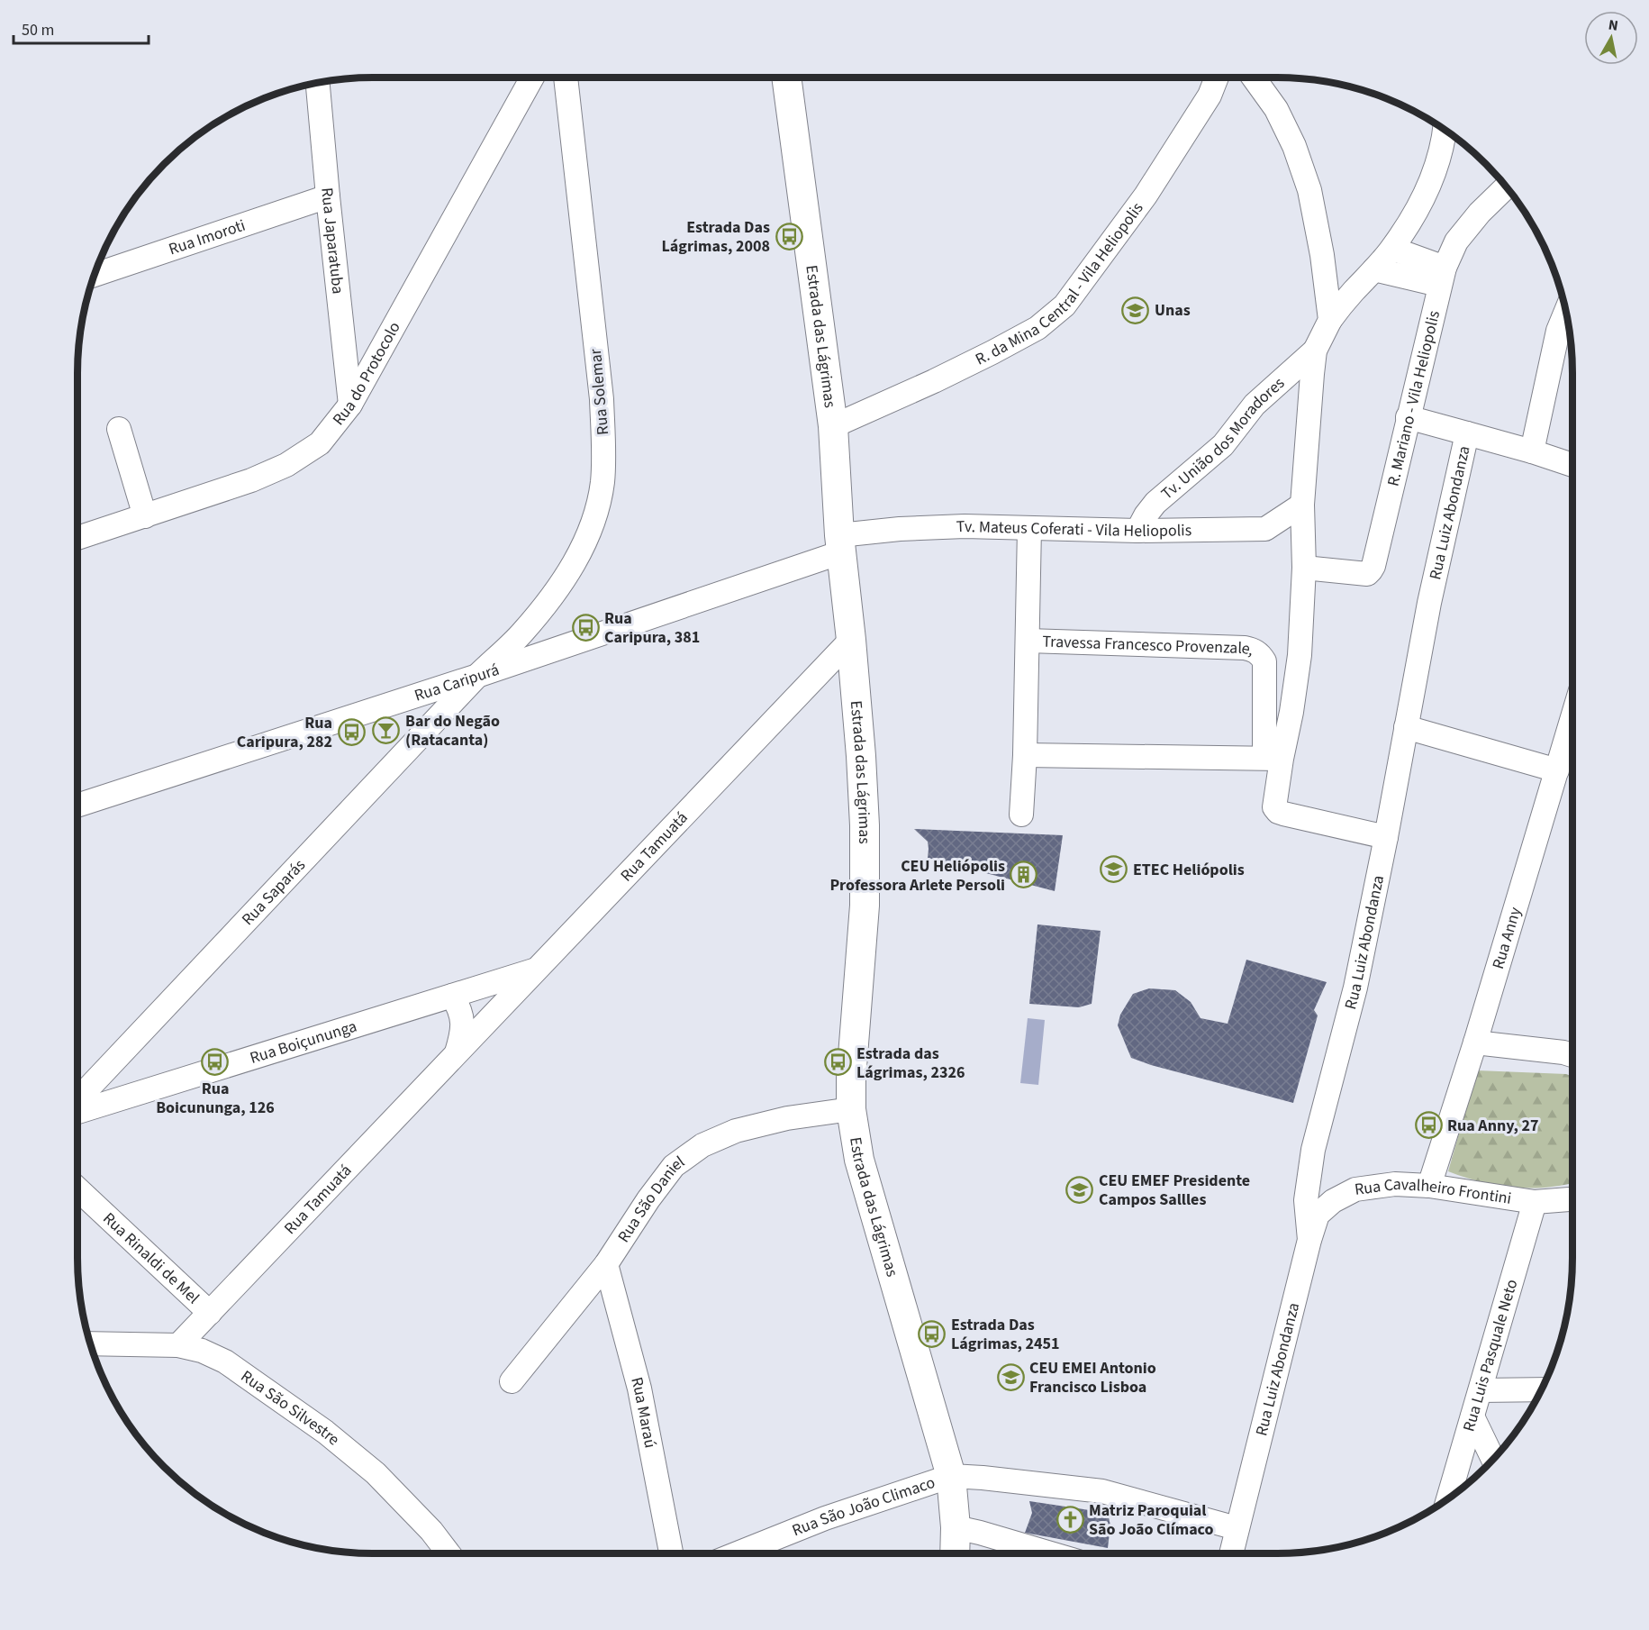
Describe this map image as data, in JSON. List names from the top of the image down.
{
  "streets": {
    "main road": ["Estrada das Lágrimas"],
    "street": [
      "Rua Imoroti",
      "Rua Japaratuba",
      "R. da Mina Central - Vila Heliopolis",
      "Rua do Protocolo",
      "Rua Solemar",
      "R. Mariano - Vila Heliopolis",
      "Tv. União dos Moradores",
      "Rua Luiz Abondanza",
      "Tv. Mateus Coferati - Vila Heliopolis",
      "Travessa Francesco Provenzale,",
      "Rua Caripurá",
      "Rua Tamuatá",
      "Rua Saparás",
      "Rua Anny",
      "Rua Boiçununga",
      "Rua Cavalheiro Frontini",
      "Rua São Daniel",
      "Rua Rinaldi de Mel",
      "Rua Luis Pasquale Neto",
      "Rua São Silvestre",
      "Rua Maraú",
      "Rua São João Climaco"
    ]
  },
  "crossings": [
    ["Rua Imoroti", "Rua Japaratuba"],
    ["Rua Japaratuba", "Rua do Protocolo"],
    ["R. da Mina Central - Vila Heliopolis", "Estrada das Lágrimas"],
    ["Estrada das Lágrimas", "Tv. Mateus Coferati - Vila Heliopolis"],
    ["Estrada das Lágrimas", "Rua Caripurá"],
    ["Estrada das Lágrimas", "Rua Tamuatá"],
    ["Estrada das Lágrimas", "Rua São Daniel"],
    ["Estrada das Lágrimas", "Rua São João Climaco"],
    ["Rua Solemar", "Rua Caripurá"],
    ["Rua Solemar", "Rua Saparás"],
    ["Tv. União dos Moradores", "Tv. Mateus Coferati - Vila Heliopolis"],
    ["Rua Luiz Abondanza", "Rua Cavalheiro Frontini"],
    ["Tv. Mateus Coferati - Vila Heliopolis", "Rua Caripurá"],
    ["Rua Caripurá", "Rua Saparás"],
    ["Rua Tamuatá", "Rua Boiçununga"],
    ["Rua Tamuatá", "Rua Rinaldi de Mel"],
    ["Rua Tamuatá", "Rua São Silvestre"],
    ["Rua Anny", "Rua Cavalheiro Frontini"],
    ["Rua Cavalheiro Frontini", "Rua Luis Pasquale Neto"],
    ["Rua São Daniel", "Rua Maraú"]
  ],
  "places": {
    "bus stop": [
      "Estrada Das Lágrimas, 2008",
      "Rua Caripura, 381",
      "Rua Caripura, 282",
      "Rua Boicununga, 126",
      "Estrada das Lágrimas, 2326",
      "Rua Anny, 27",
      "Estrada Das Lágrimas, 2451"
    ],
    "school or university": [
      "Unas",
      "ETEC Heliópolis",
      "CEU EMEF Presidente Campos Sallles",
      "CEU EMEI Antonio Francisco Lisboa"
    ],
    "bar": ["Bar do Negão (Ratacanta)"],
    "building": ["CEU Heliópolis Professora Arlete Persoli"],
    "church": ["Matriz Paroquial São João Clímaco"]
  },
  "scale_bar": "50 m",
  "north": "top"
}
